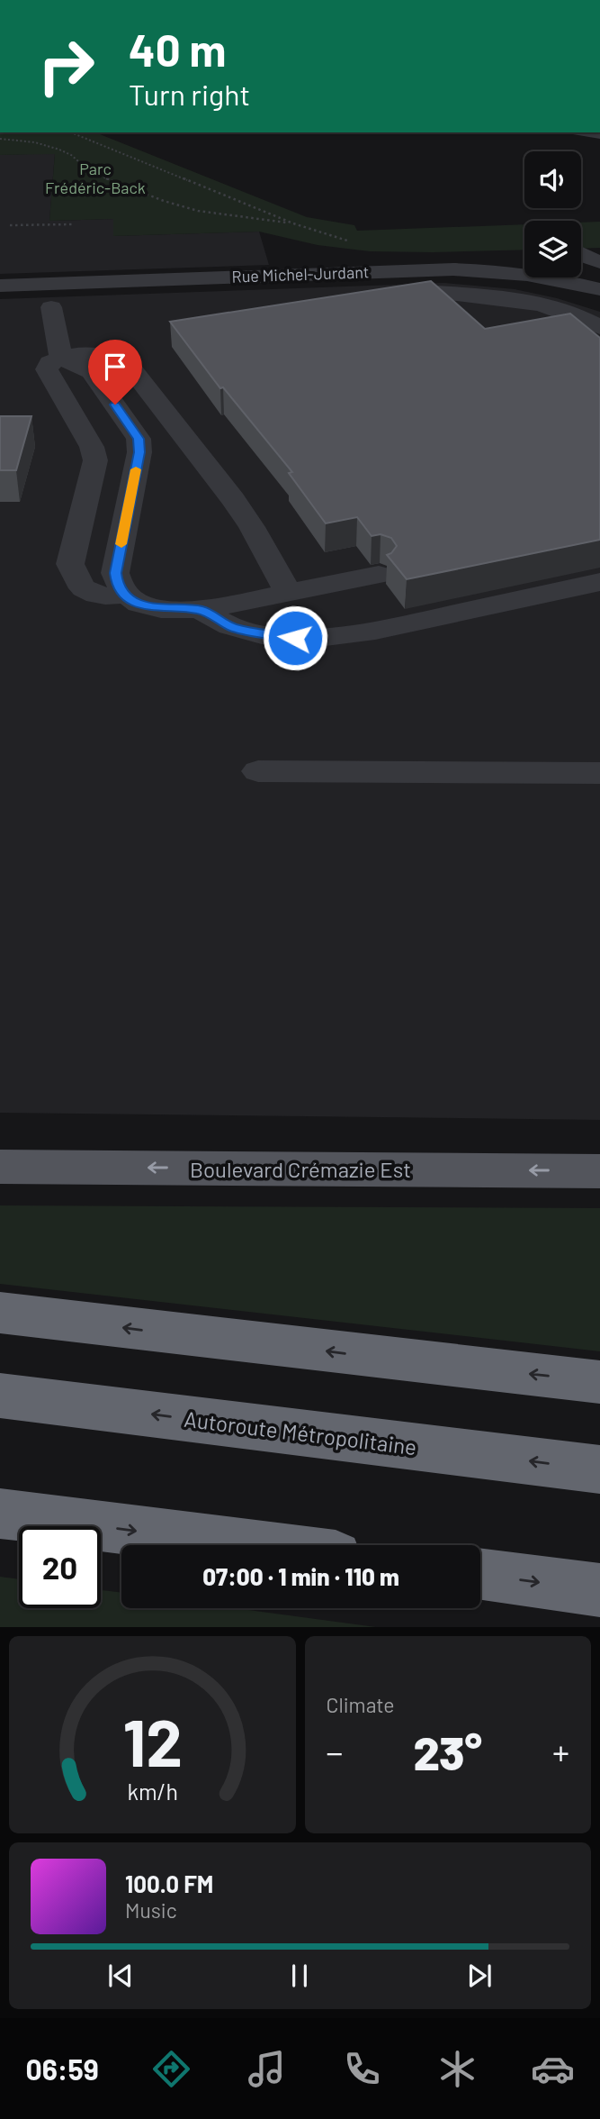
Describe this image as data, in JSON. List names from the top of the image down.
{
  "streets": {
    "highway": ["Autoroute Métropolitaine"],
    "main road": ["Boulevard Crémazie Est"],
    "street": ["Rue Michel-Jurdant"]
  },
  "one_way": ["Boulevard Crémazie Est"],
  "parks": ["Parc Frédéric-Back"],
  "page": {
    "turn": ["40 m", "Turn right"],
    "limit": "20",
    "trip": "07:00 · 1 min · 110 m",
    "tile": "Climate",
    "heat": ["−", "23°", "+"],
    "song": ["100.0 FM", "Music"],
    "tabs": "06:59",
    "gauge": ["12", "km/h"]
  }
}
